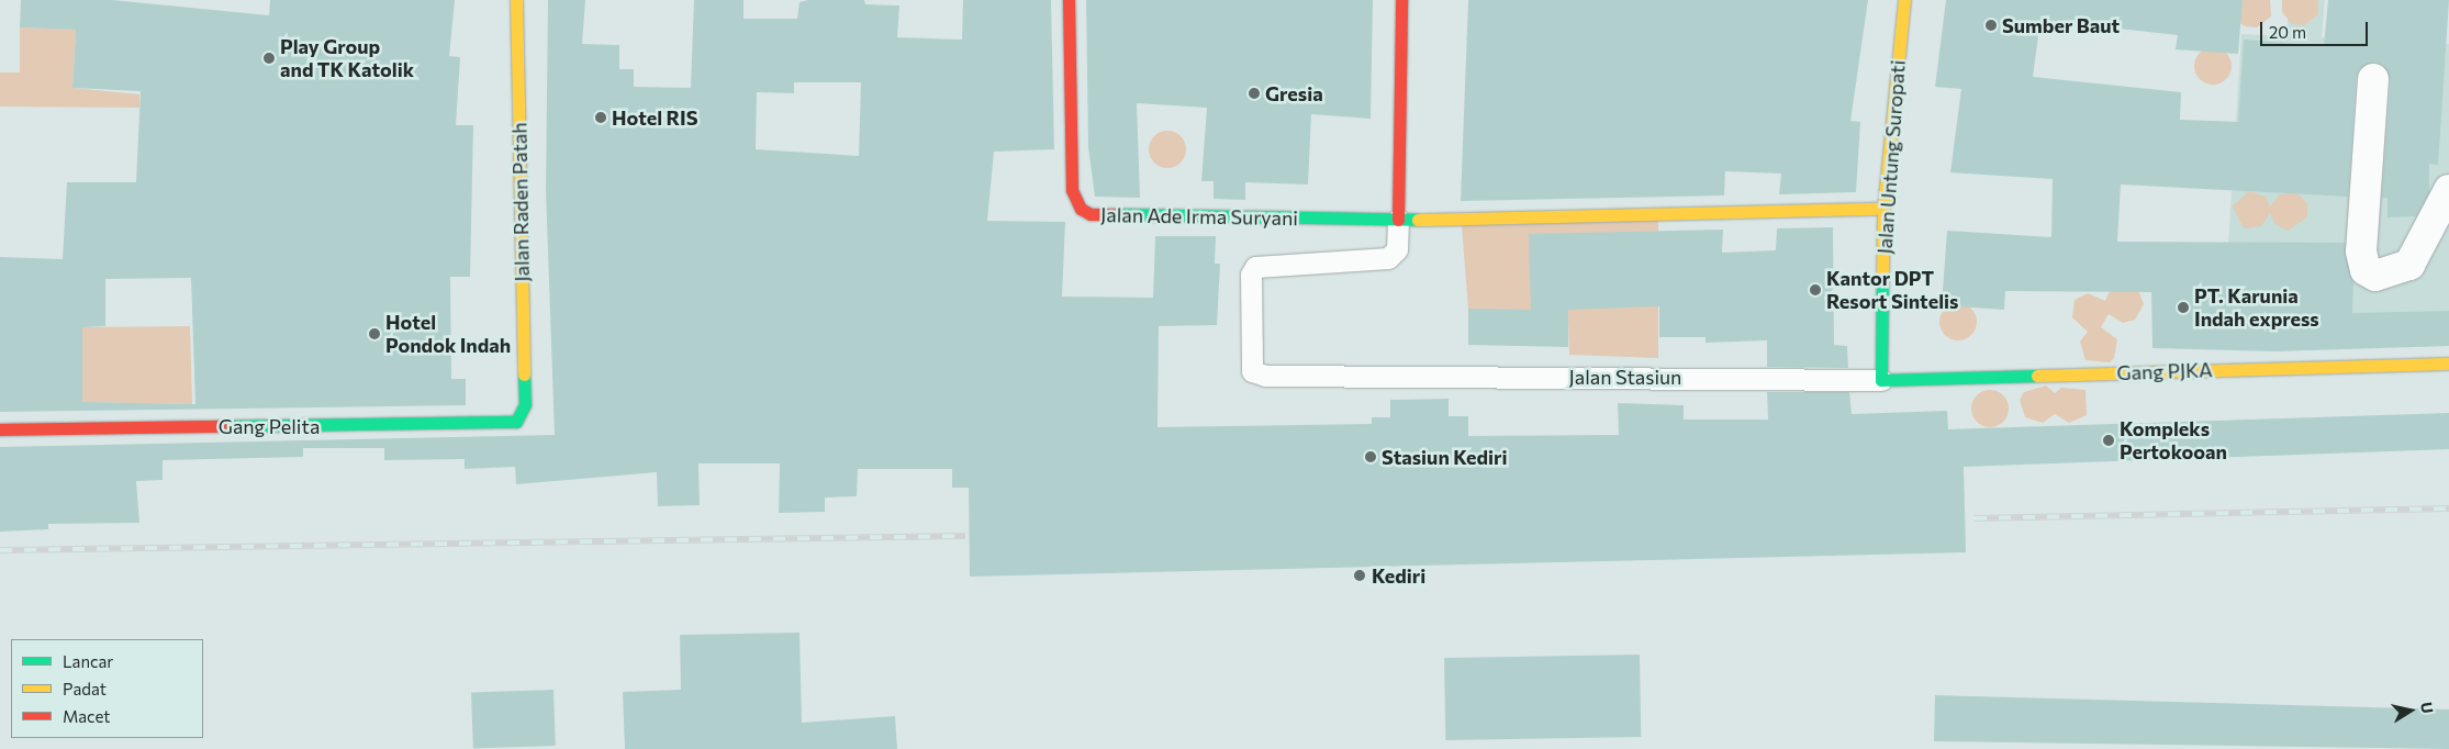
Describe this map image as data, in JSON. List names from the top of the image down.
{
  "streets": {
    "street": [
      "Jalan Untung Suropati",
      "Jalan Raden Patah",
      "Jalan Ade Irma Suryani",
      "Gang PJKA",
      "Gang Pelita"
    ],
    "lane": ["Jalan Stasiun"]
  },
  "crossings": [
    ["Jalan Untung Suropati", "Jalan Ade Irma Suryani"],
    ["Jalan Untung Suropati", "Gang PJKA"],
    ["Jalan Untung Suropati", "Jalan Stasiun"],
    ["Jalan Raden Patah", "Gang Pelita"],
    ["Jalan Ade Irma Suryani", "Jalan Stasiun"],
    ["Gang PJKA", "Jalan Stasiun"]
  ],
  "places": [
    "Sumber Baut",
    "Play Group and TK Katolik",
    "Gresia",
    "Hotel RIS",
    "Kantor DPT Resort Sintelis",
    "PT. Karunia Indah express",
    "Hotel Pondok Indah",
    "Kompleks Pertokooan",
    "Stasiun Kediri",
    "Kediri"
  ],
  "legend": ["Lancar", "Padat", "Macet"],
  "scale_bar": "20 m",
  "north": "right"
}
